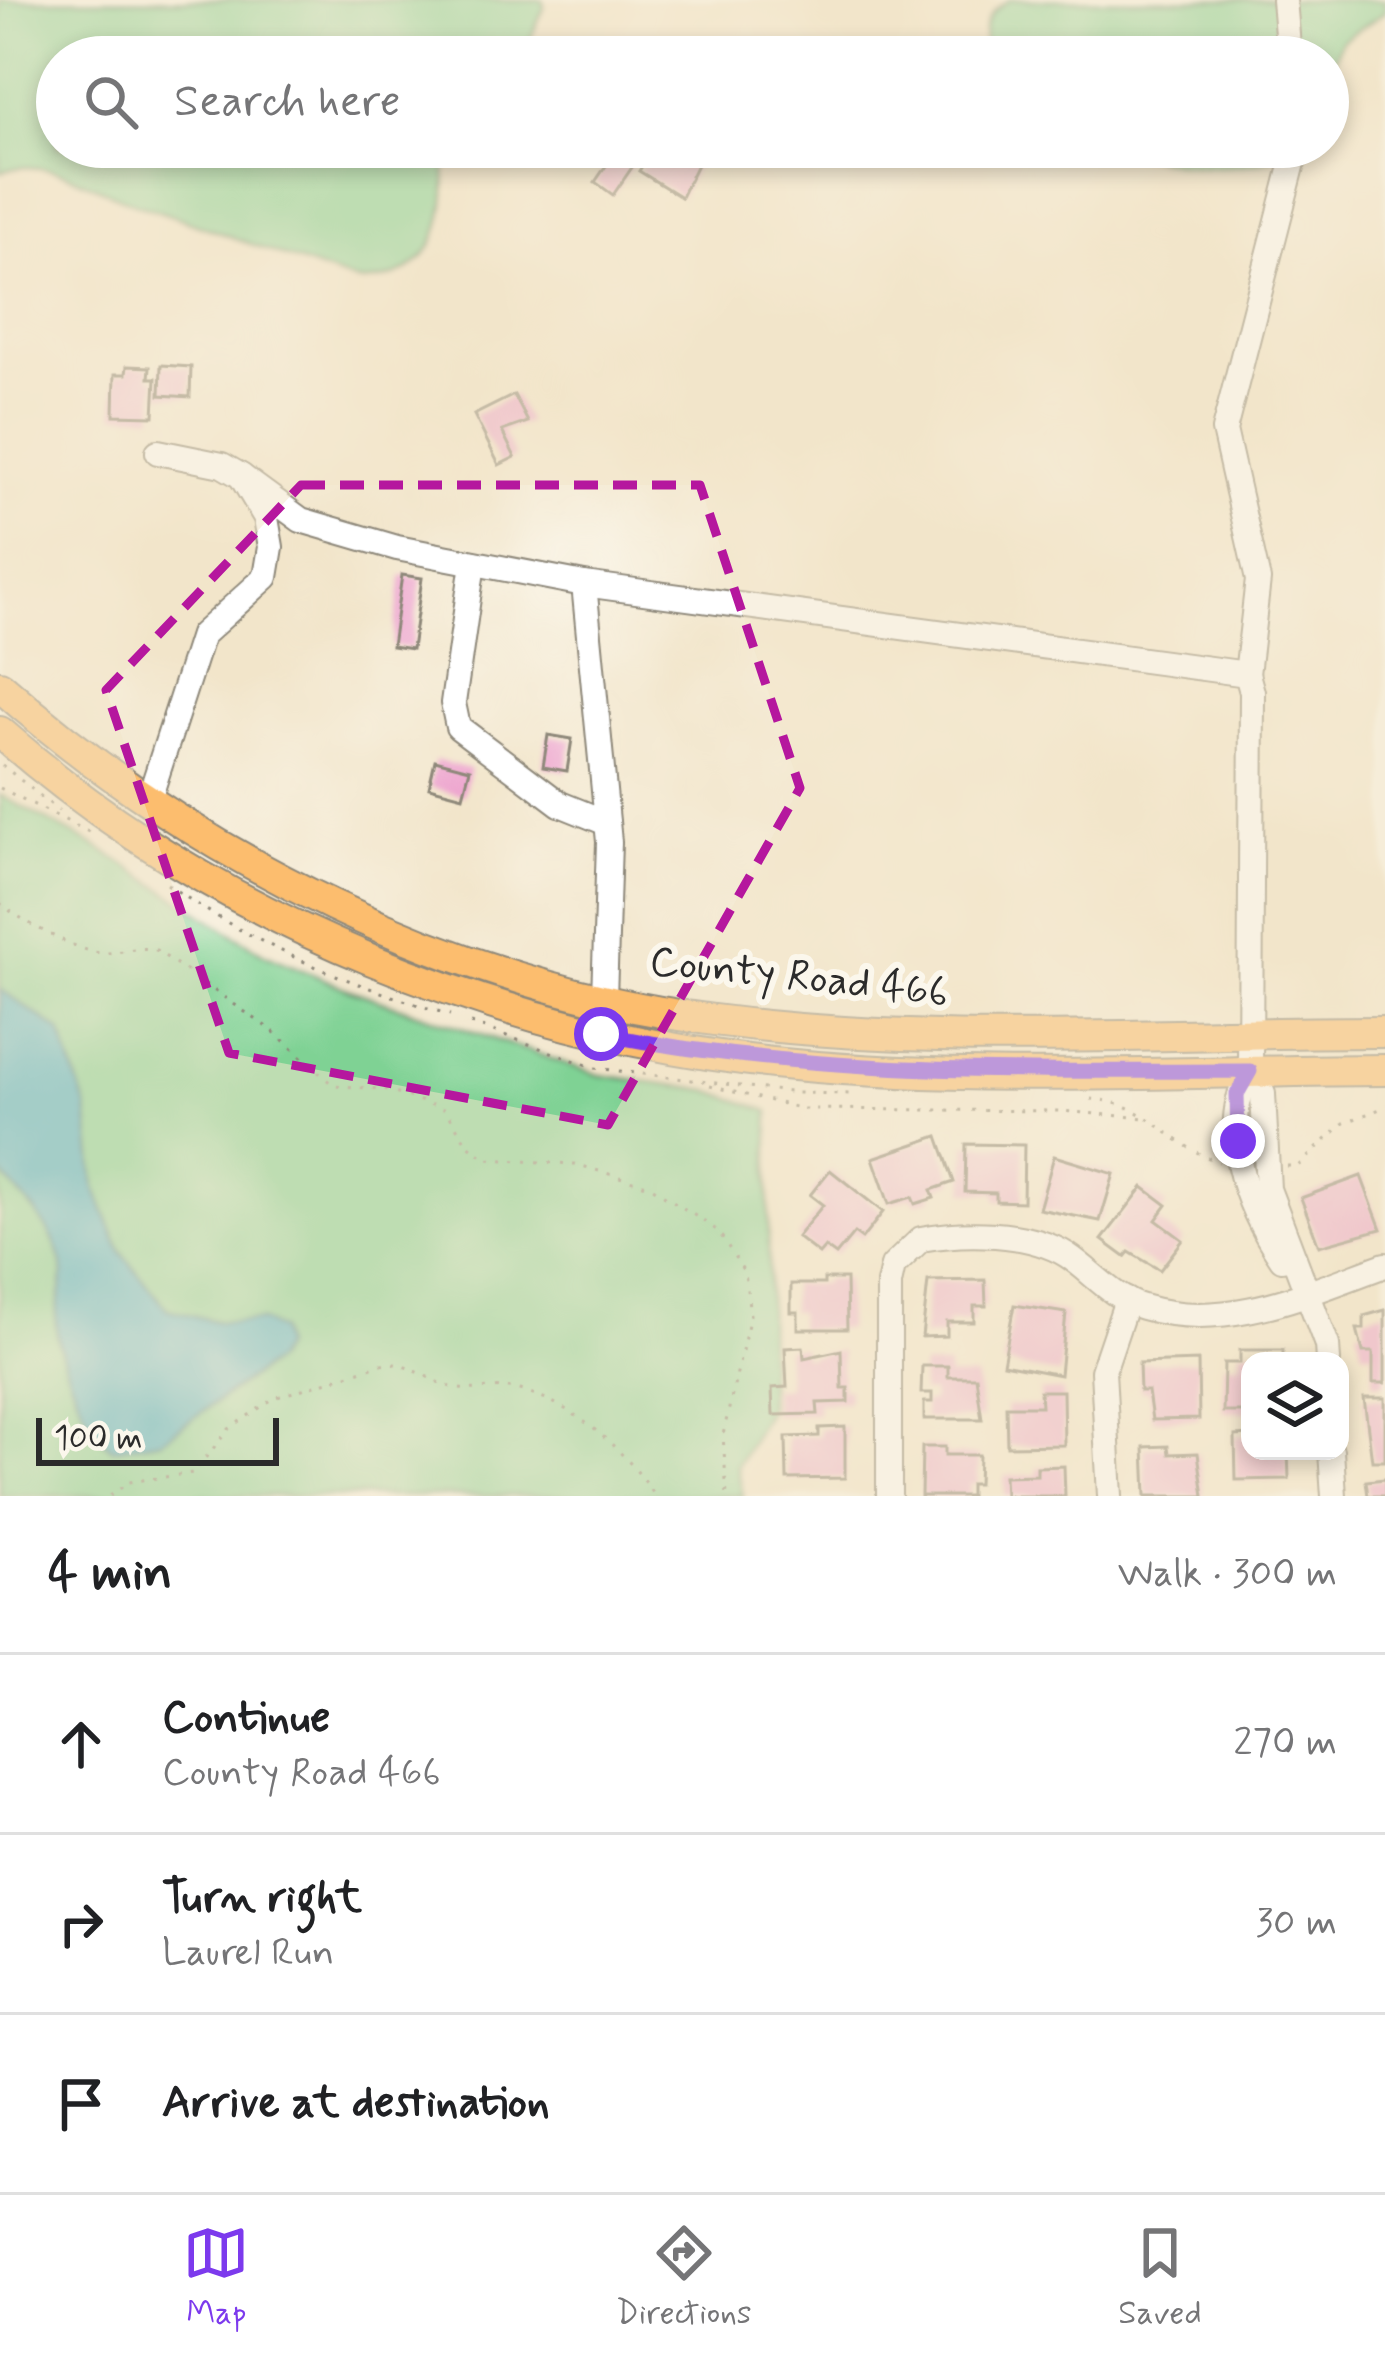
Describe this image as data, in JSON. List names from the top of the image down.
{
  "streets": {
    "main road": ["County Road 466"]
  },
  "scale_bar": "100 m",
  "page": {
    "search": "Search here",
    "scale": "100 m",
    "heading": ["4 min", "Walk · 300 m"],
    "list": [
      ["Continue", "County Road 466", "270 m"],
      ["Turn right", "Laurel Run", "30 m"],
      "Arrive at destination"
    ],
    "nav": ["Map", "Directions", "Saved"]
  }
}
